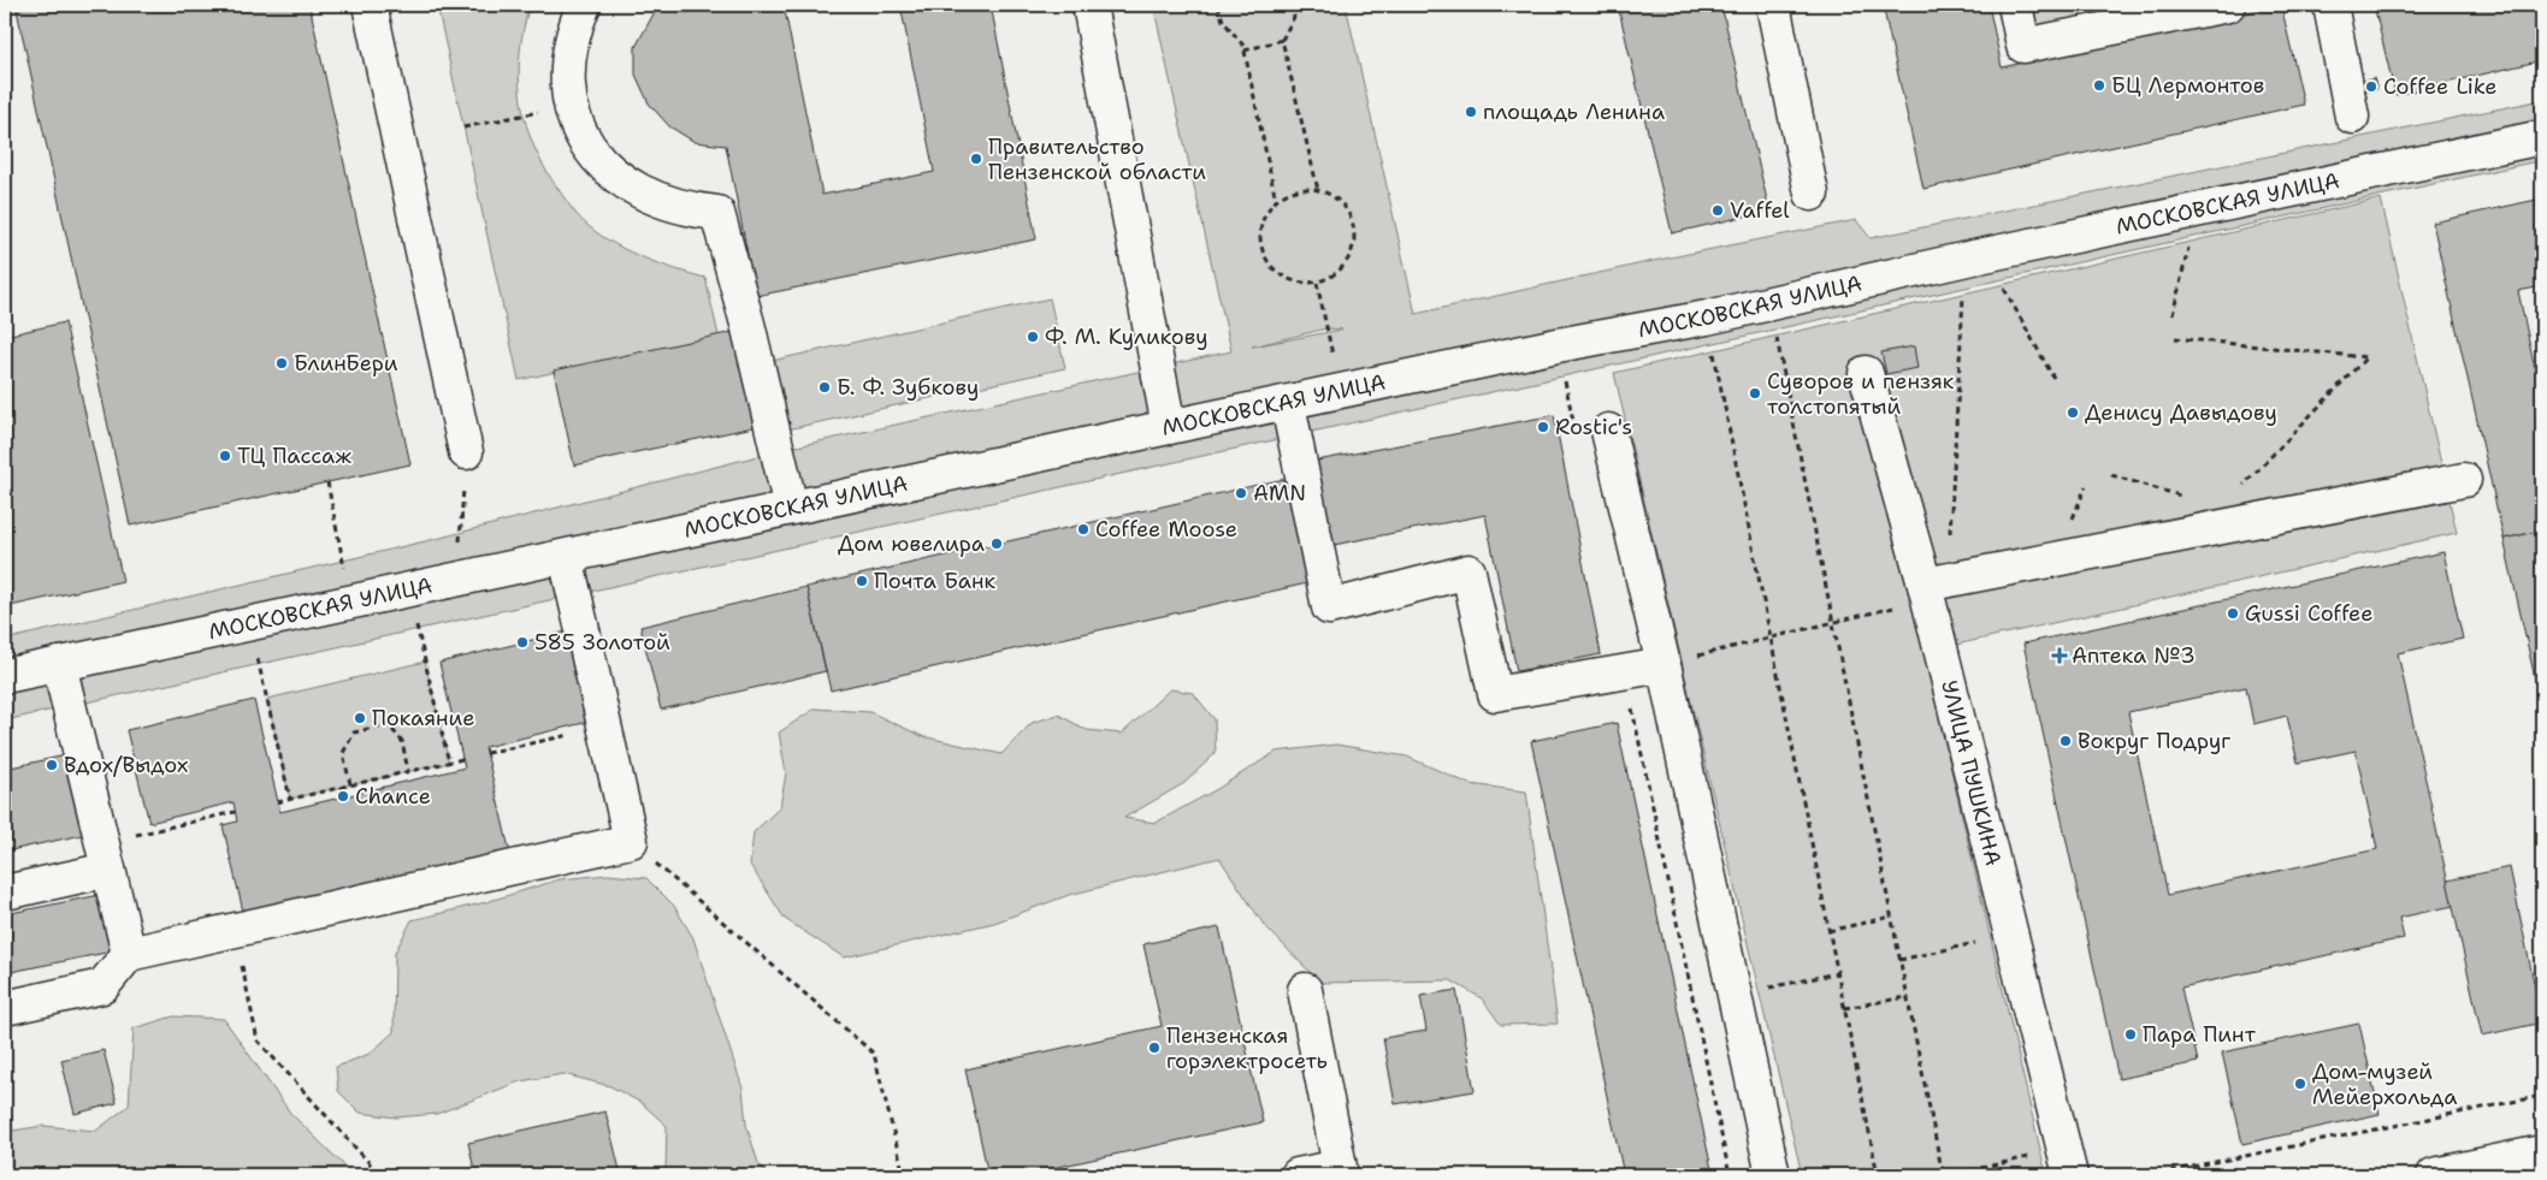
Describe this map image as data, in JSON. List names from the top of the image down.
{
  "streets": {
    "street": ["МОСКОВСКАЯ УЛИЦА", "УЛИЦА ПУШКИНА"]
  },
  "places": {
    "other": [
      "БЦ Лермонтов",
      "Coffee Like",
      "площадь Ленина",
      "Правительство Пензенской области",
      "Vaffel",
      "Ф. М. Куликову",
      "БлинБери",
      "Б. Ф. Зубкову",
      "Суворов и пензяк толстопятый",
      "Денису Давыдову",
      "Rostic's",
      "ТЦ Пассаж",
      "AMN",
      "Coffee Moose",
      "Дом ювелира",
      "Почта Банк",
      "Gussi Coffee",
      "585 Золотой",
      "Покаяние",
      "Вокруг Подруг",
      "Вдох/Выдох",
      "Chance",
      "Пара Пинт",
      "Пензенская горэлектросеть",
      "Дом-музей Мейерхольда"
    ],
    "health": ["Аптека №3"]
  }
}
